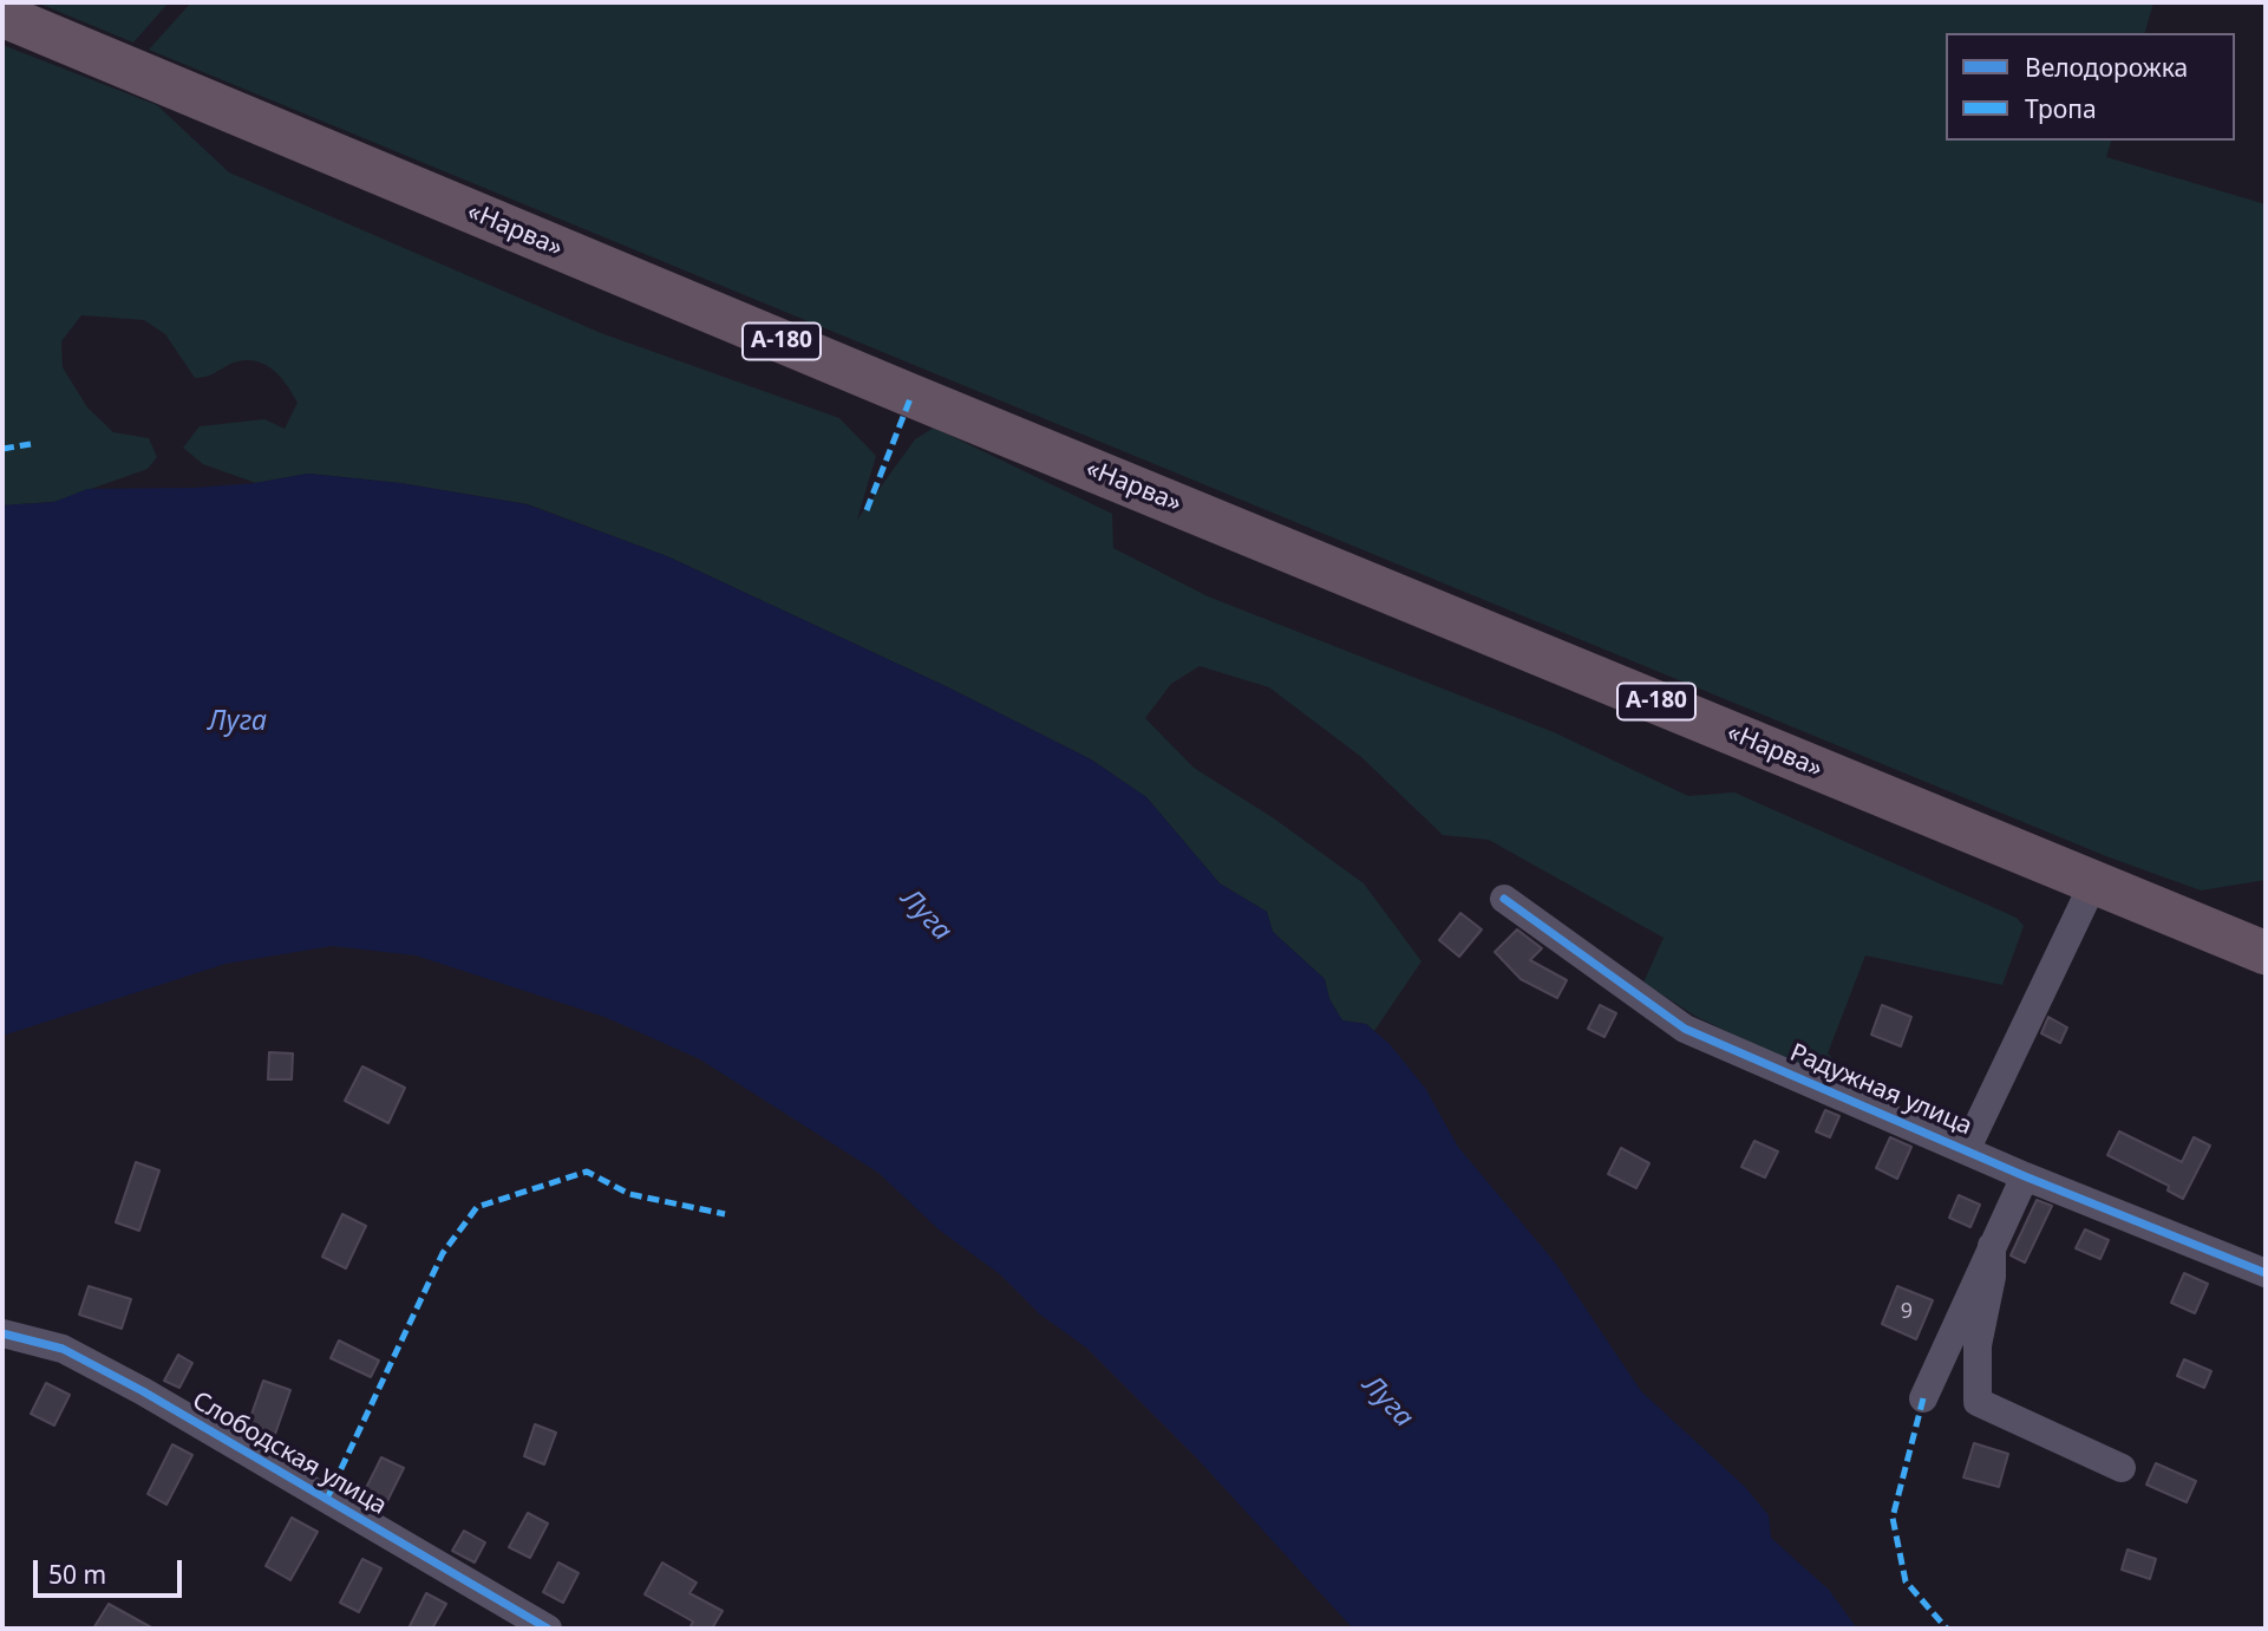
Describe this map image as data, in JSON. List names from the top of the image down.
{
  "streets": {
    "highway": ["«Нарва»", "А-180"],
    "street": ["Радужная улица", "Слободская улица"]
  },
  "water": ["Луга"],
  "house_numbers": ["9"],
  "legend": ["Велодорожка", "Тропа"],
  "scale_bar": "50 m"
}
